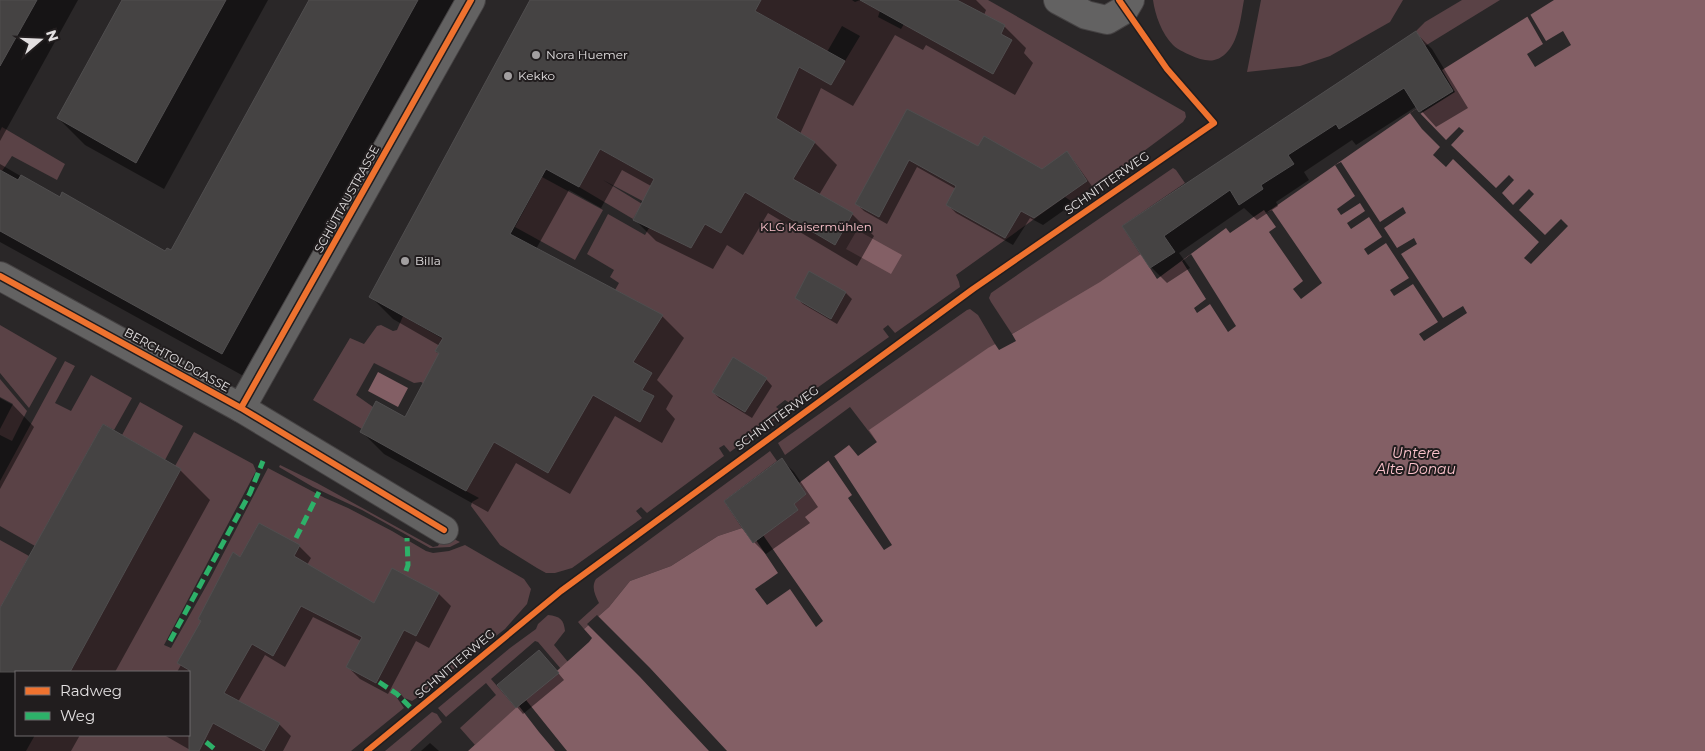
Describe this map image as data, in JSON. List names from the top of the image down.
{
  "streets": {
    "street": ["SCHÜTTAUSTRASSE", "BERCHTOLDGASSE"],
    "cycle path": ["SCHNITTERWEG"]
  },
  "crossings": [
    ["SCHÜTTAUSTRASSE", "BERCHTOLDGASSE"]
  ],
  "water": ["Untere Alte Donau"],
  "parks": ["KLG Kaisermühlen"],
  "places": ["Nora Huemer", "Kekko", "Billa"],
  "legend": ["Radweg", "Weg"],
  "north": "right"
}
